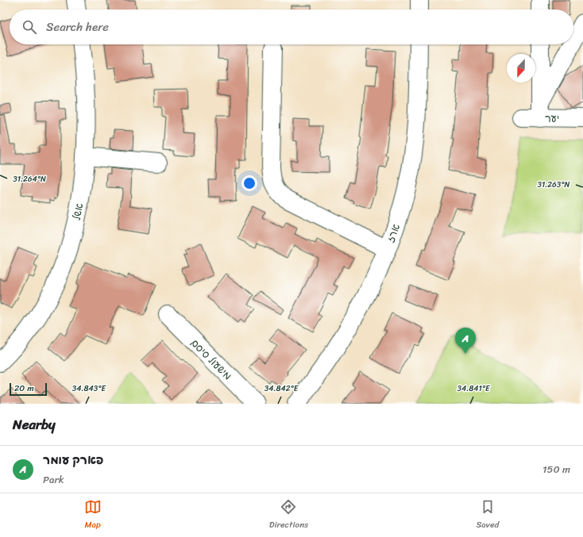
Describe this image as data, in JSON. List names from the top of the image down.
{
  "streets": {
    "street": [
      "יער",
      "אשל",
      "ארז",
      "מישעול סיסם"
    ]
  },
  "scale_bar": "20 m",
  "north": "bottom",
  "page": {
    "search": "Search here",
    "pins": "A",
    "scale": "20 m",
    "heading": "Nearby",
    "list": [
      {
        "mark": "A",
        "name": "פארק עומר",
        "note": "Park",
        "value": "150 m"
      }
    ],
    "nav": ["Map", "Directions", "Saved"]
  },
  "coordinates": [
    "31.264°N",
    "31.263°N",
    "34.843°E",
    "34.842°E",
    "34.841°E"
  ]
}
